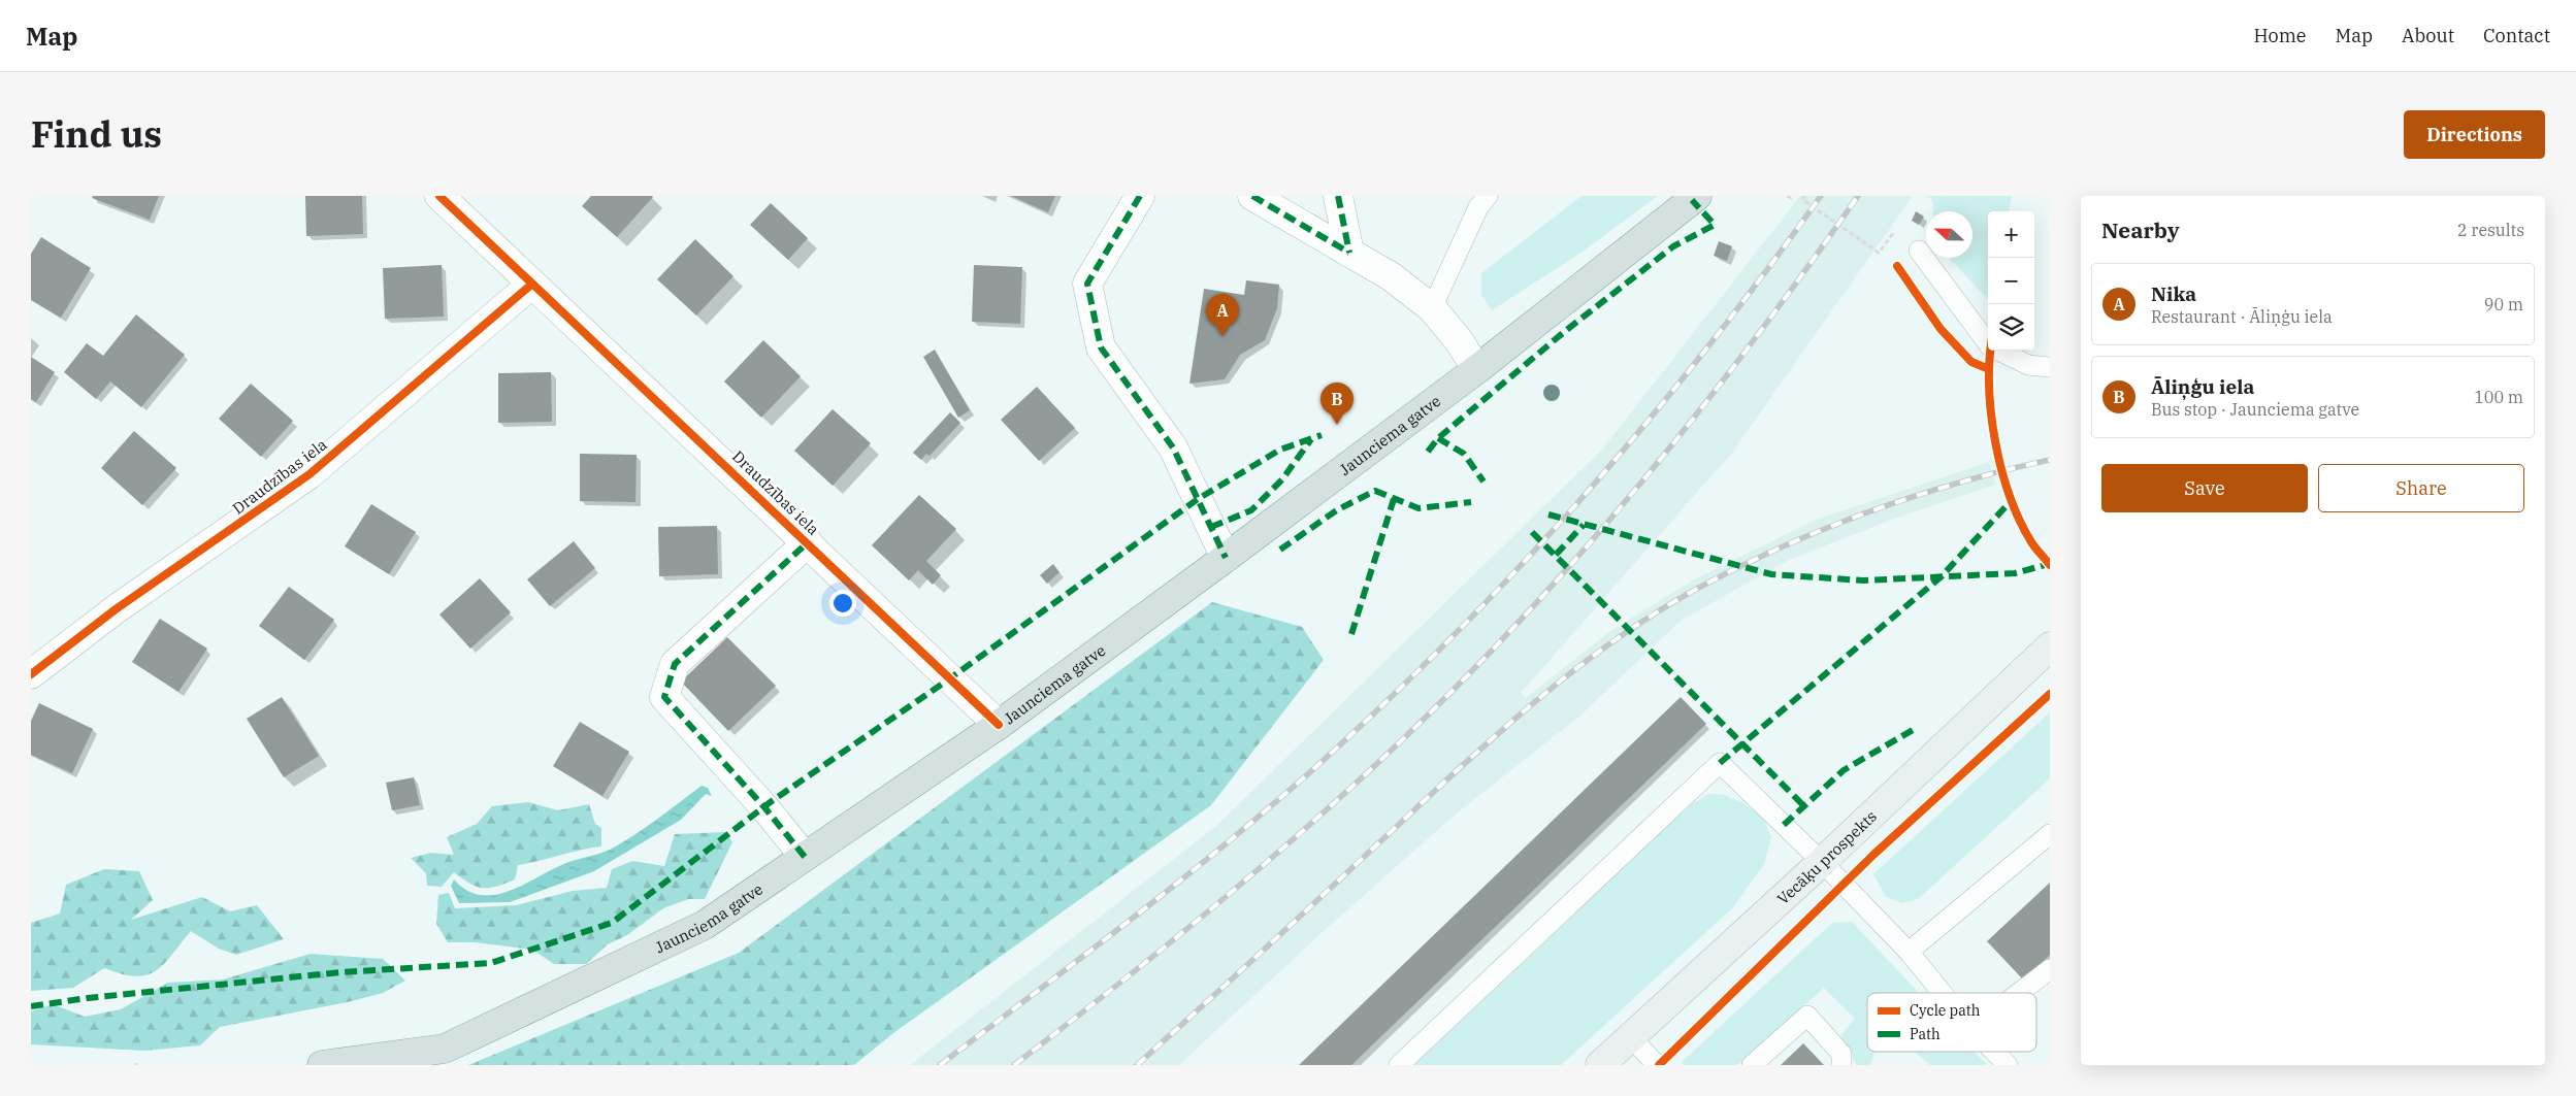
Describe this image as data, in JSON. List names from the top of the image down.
{
  "streets": {
    "main road": ["Jaunciema gatve", "Vecāķu prospekts"],
    "street": ["Draudzības iela"]
  },
  "crossings": [
    ["Jaunciema gatve", "Draudzības iela"]
  ],
  "legend": ["Cycle path", "Path"],
  "north": "left",
  "page": {
    "header": "Map",
    "nav": [
      "Home",
      "Map",
      "About",
      "Contact"
    ],
    "title": "Find us",
    "buttons": [
      "Directions",
      ["Save", "Share"]
    ],
    "heading": ["Nearby", "2 results"],
    "map_buttons": ["+", "−"],
    "list": [
      {
        "mark": "A",
        "name": "Nika",
        "note": "Restaurant · Āliņģu iela",
        "value": "90 m"
      },
      {
        "mark": "B",
        "name": "Āliņģu iela",
        "note": "Bus stop · Jaunciema gatve",
        "value": "100 m"
      }
    ],
    "pins": ["A", "B"]
  }
}
